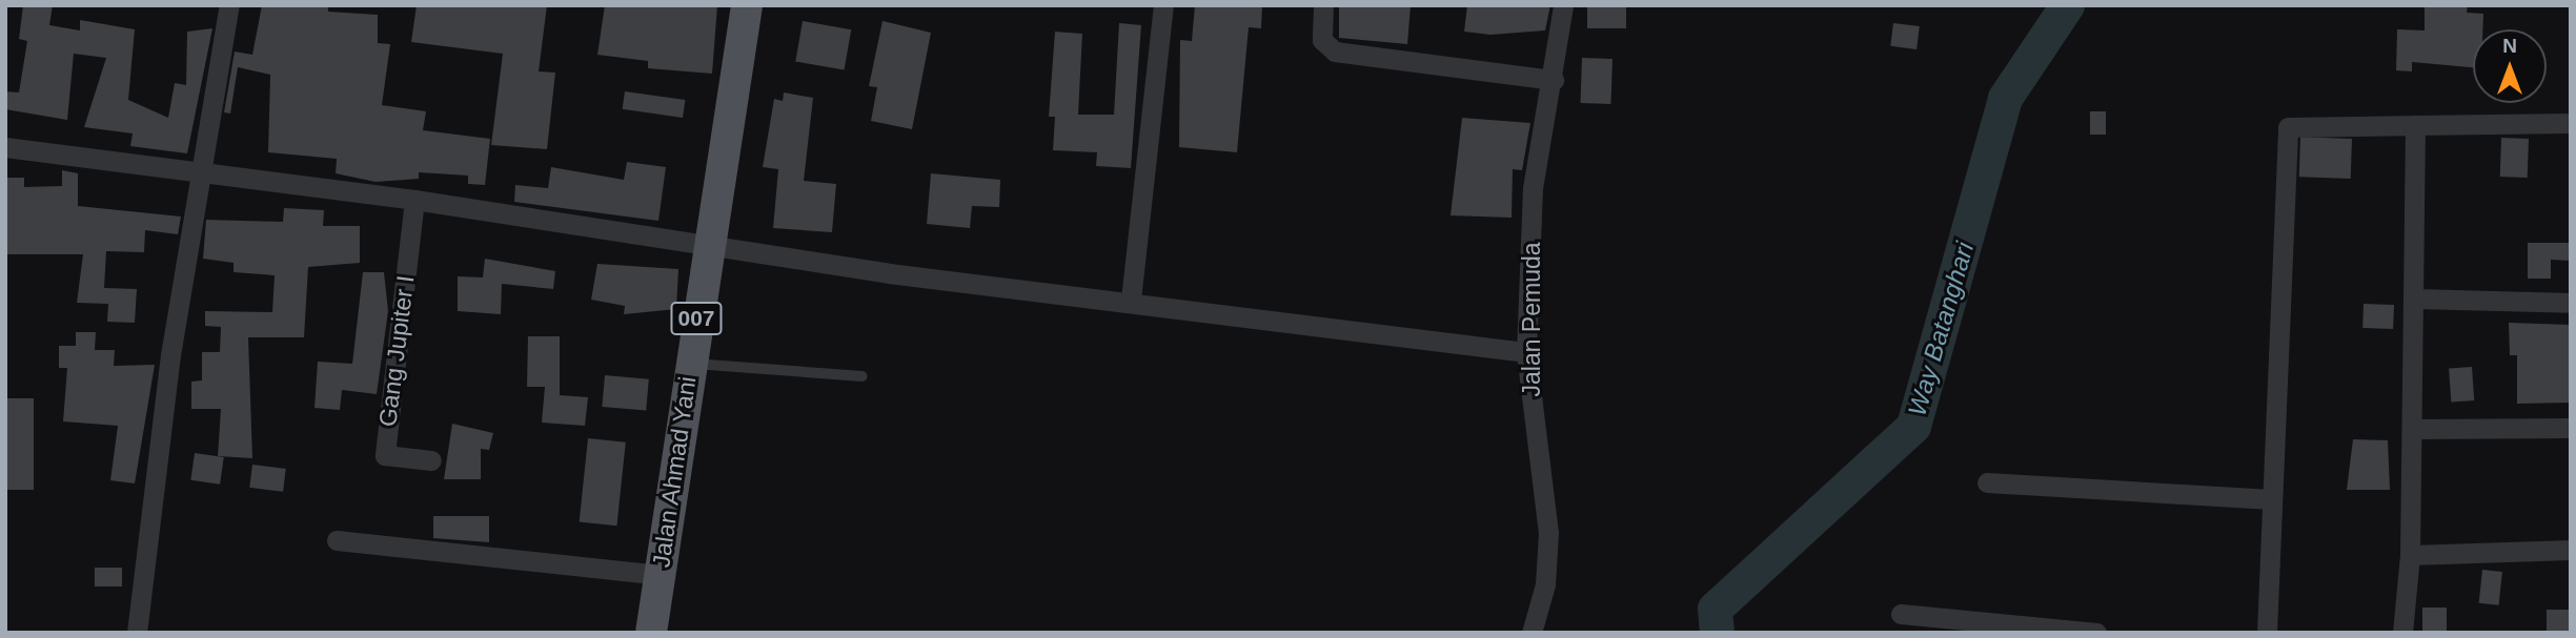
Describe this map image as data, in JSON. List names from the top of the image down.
{
  "streets": {
    "main road": ["007", "Jalan Ahmad Yani"],
    "street": ["Jalan Pemuda", "Gang Jupiter I"]
  },
  "water": ["Way Batanghari"],
  "north": "top"
}
